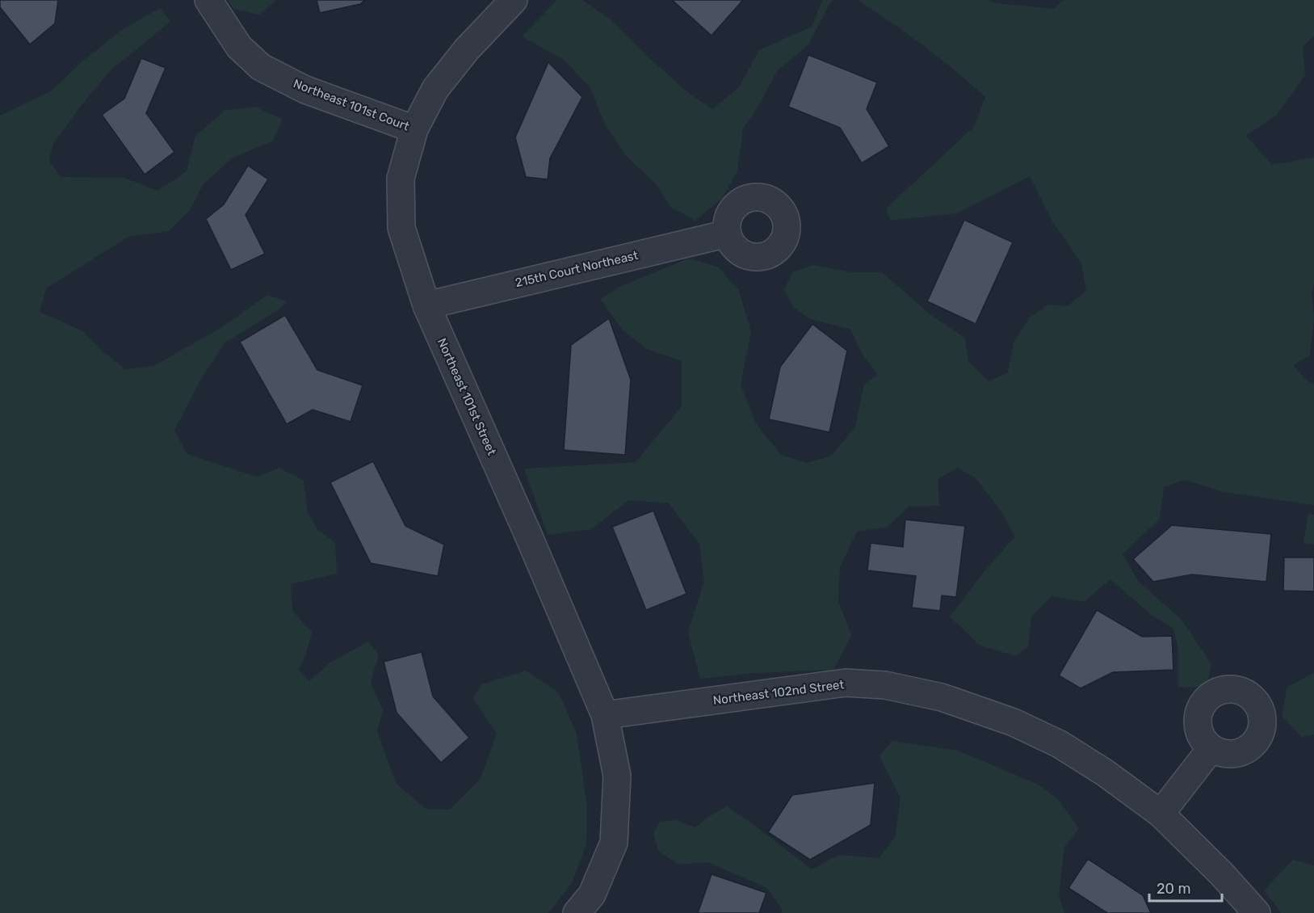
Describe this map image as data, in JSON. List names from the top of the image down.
{
  "streets": {
    "street": [
      "Northeast 101st Court",
      "215th Court Northeast",
      "Northeast 101st Street",
      "Northeast 102nd Street"
    ]
  },
  "crossings": [
    ["Northeast 101st Court", "Northeast 101st Street"],
    ["215th Court Northeast", "Northeast 101st Street"],
    ["Northeast 101st Street", "Northeast 102nd Street"]
  ],
  "scale_bar": "20 m"
}
